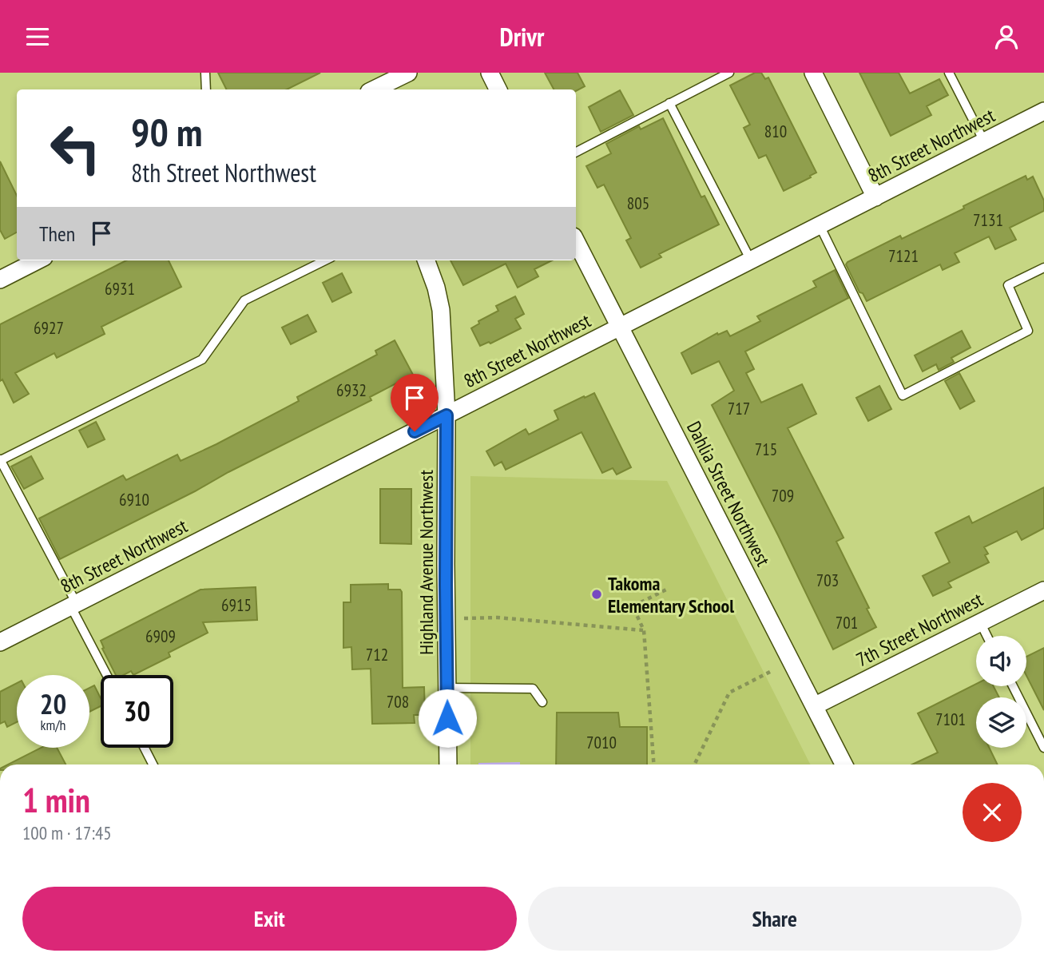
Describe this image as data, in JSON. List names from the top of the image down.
{
  "streets": {
    "street": [
      "8th Street Northwest",
      "Dahlia Street Northwest",
      "Highland Avenue Northwest",
      "7th Street Northwest"
    ]
  },
  "crossings": [
    ["8th Street Northwest", "Dahlia Street Northwest"],
    ["8th Street Northwest", "Highland Avenue Northwest"],
    ["Dahlia Street Northwest", "7th Street Northwest"]
  ],
  "places": ["Takoma Elementary School"],
  "house_numbers": [
    "810",
    "805",
    "7131",
    "7121",
    "6931",
    "6927",
    "6932",
    "717",
    "715",
    "709",
    "6910",
    "703",
    "6915",
    "701",
    "6909",
    "712",
    "708",
    "7101",
    "7010"
  ],
  "page": {
    "header": "Drivr",
    "turn": ["90 m", "8th Street Northwest"],
    "then": "Then",
    "speed": "20 km/h",
    "limit": "30",
    "heading": ["1 min", "100 m · 17:45"],
    "buttons": ["Exit", "Share"]
  }
}
